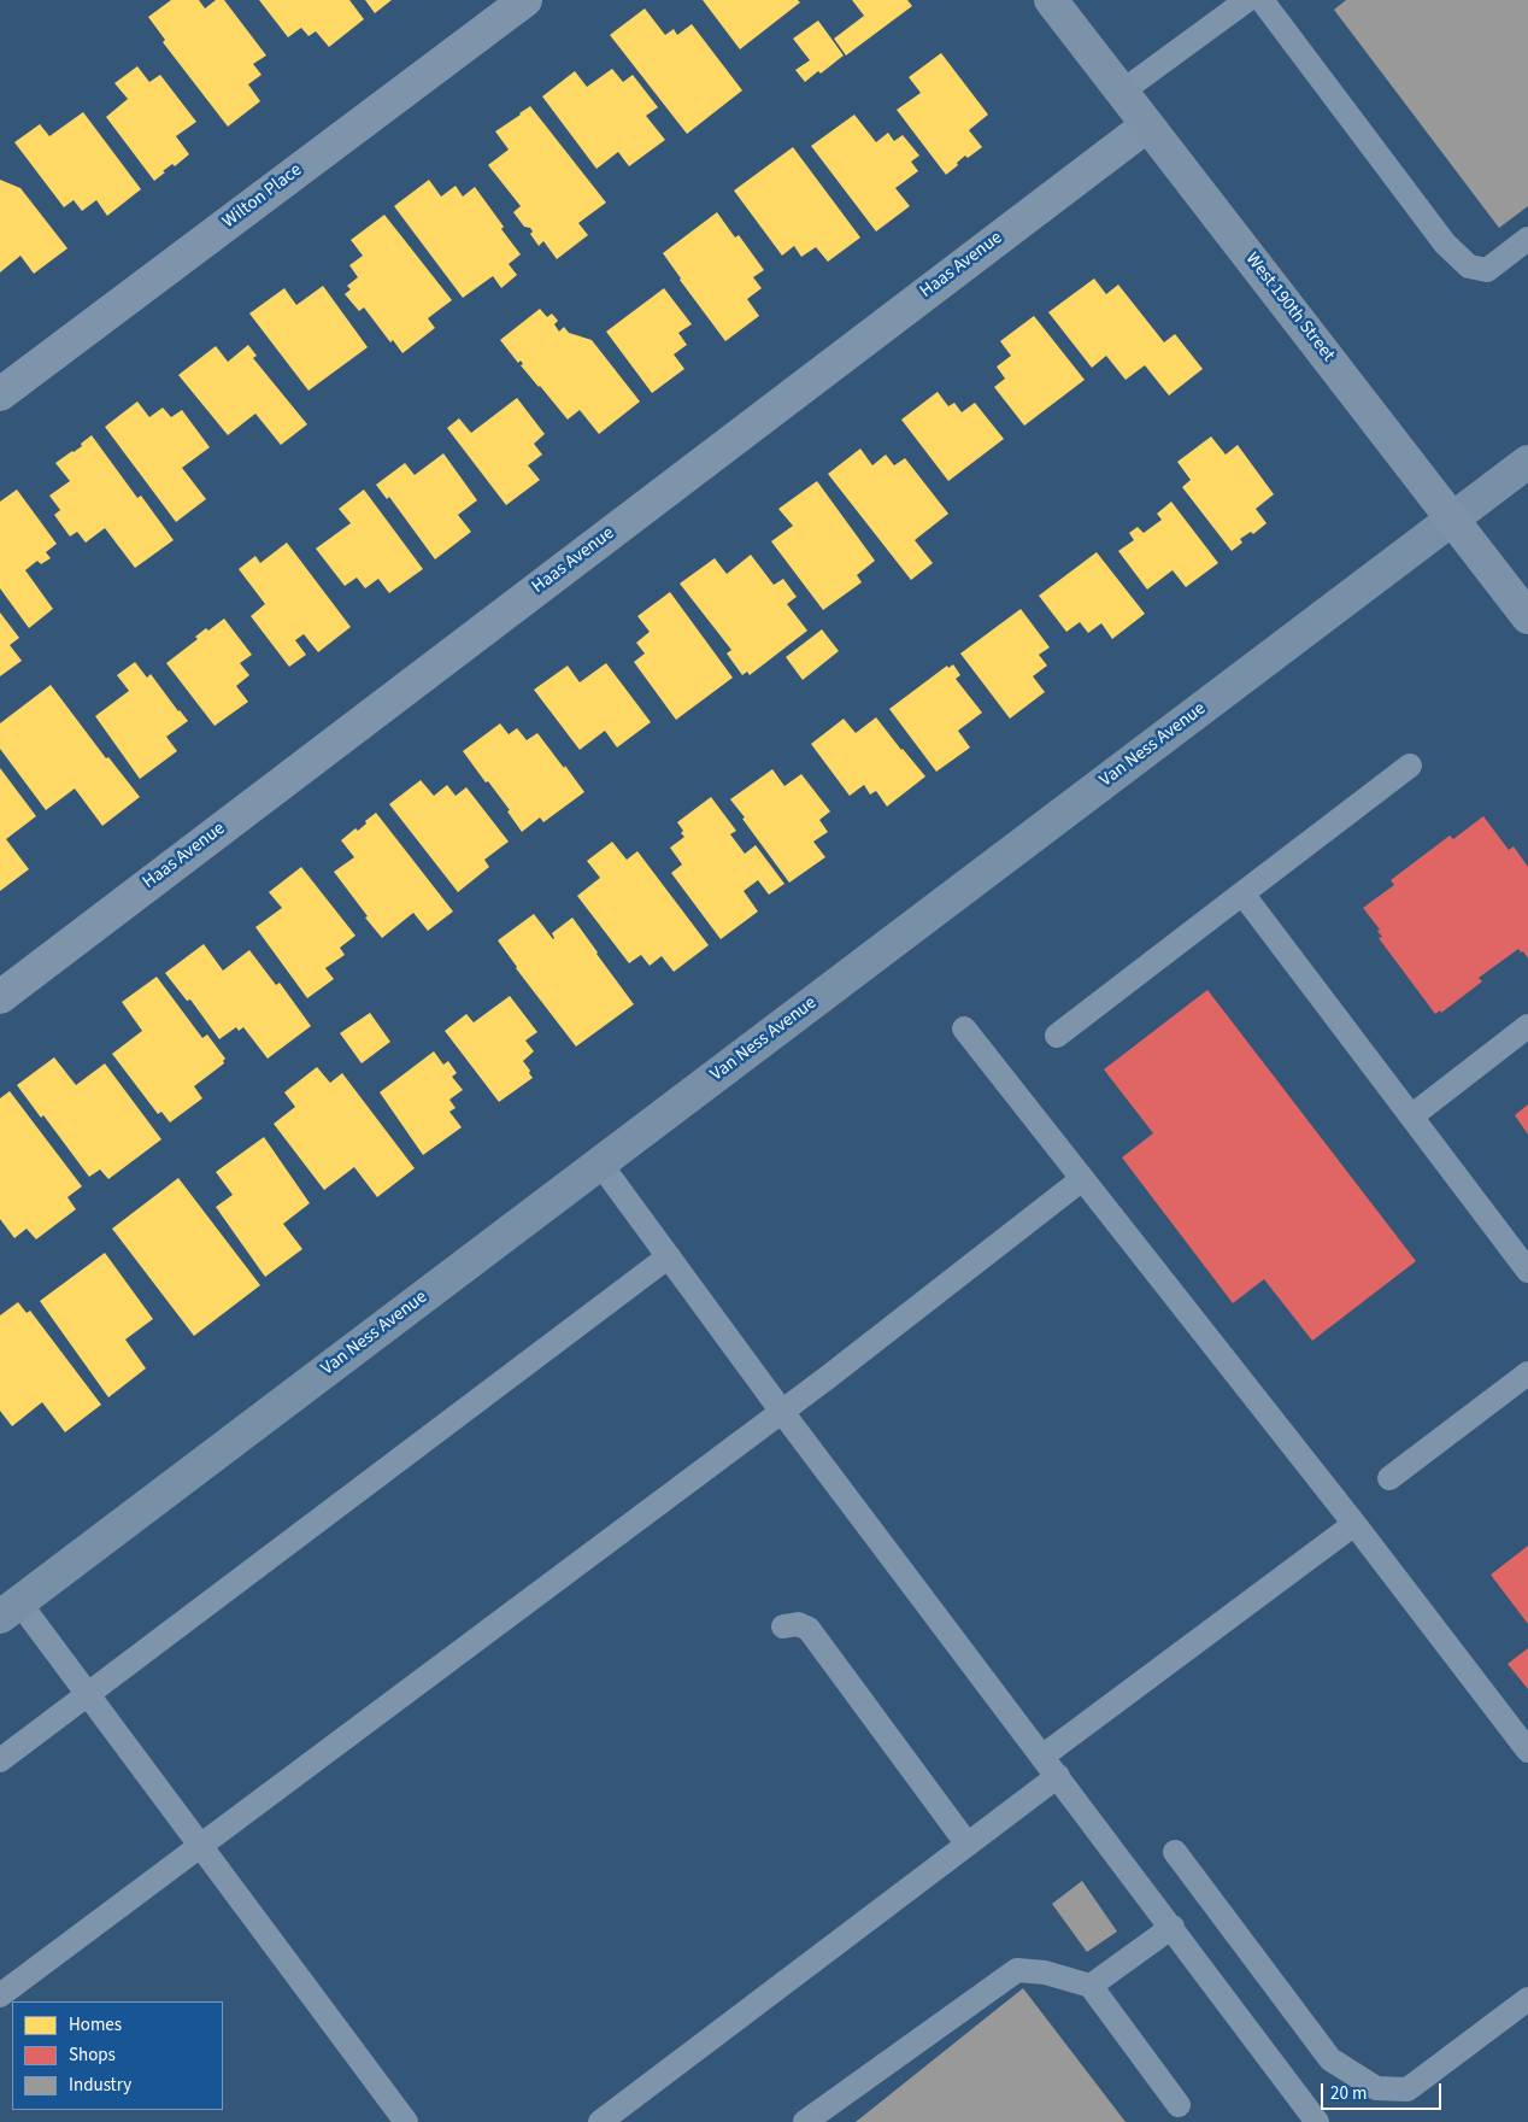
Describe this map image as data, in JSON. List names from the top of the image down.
{
  "streets": {
    "main road": ["West 190th Street", "Van Ness Avenue"],
    "street": ["Wilton Place", "Haas Avenue"]
  },
  "crossings": [
    ["Haas Avenue", "West 190th Street"],
    ["West 190th Street", "Van Ness Avenue"]
  ],
  "legend": ["Homes", "Shops", "Industry"],
  "scale_bar": "20 m"
}
